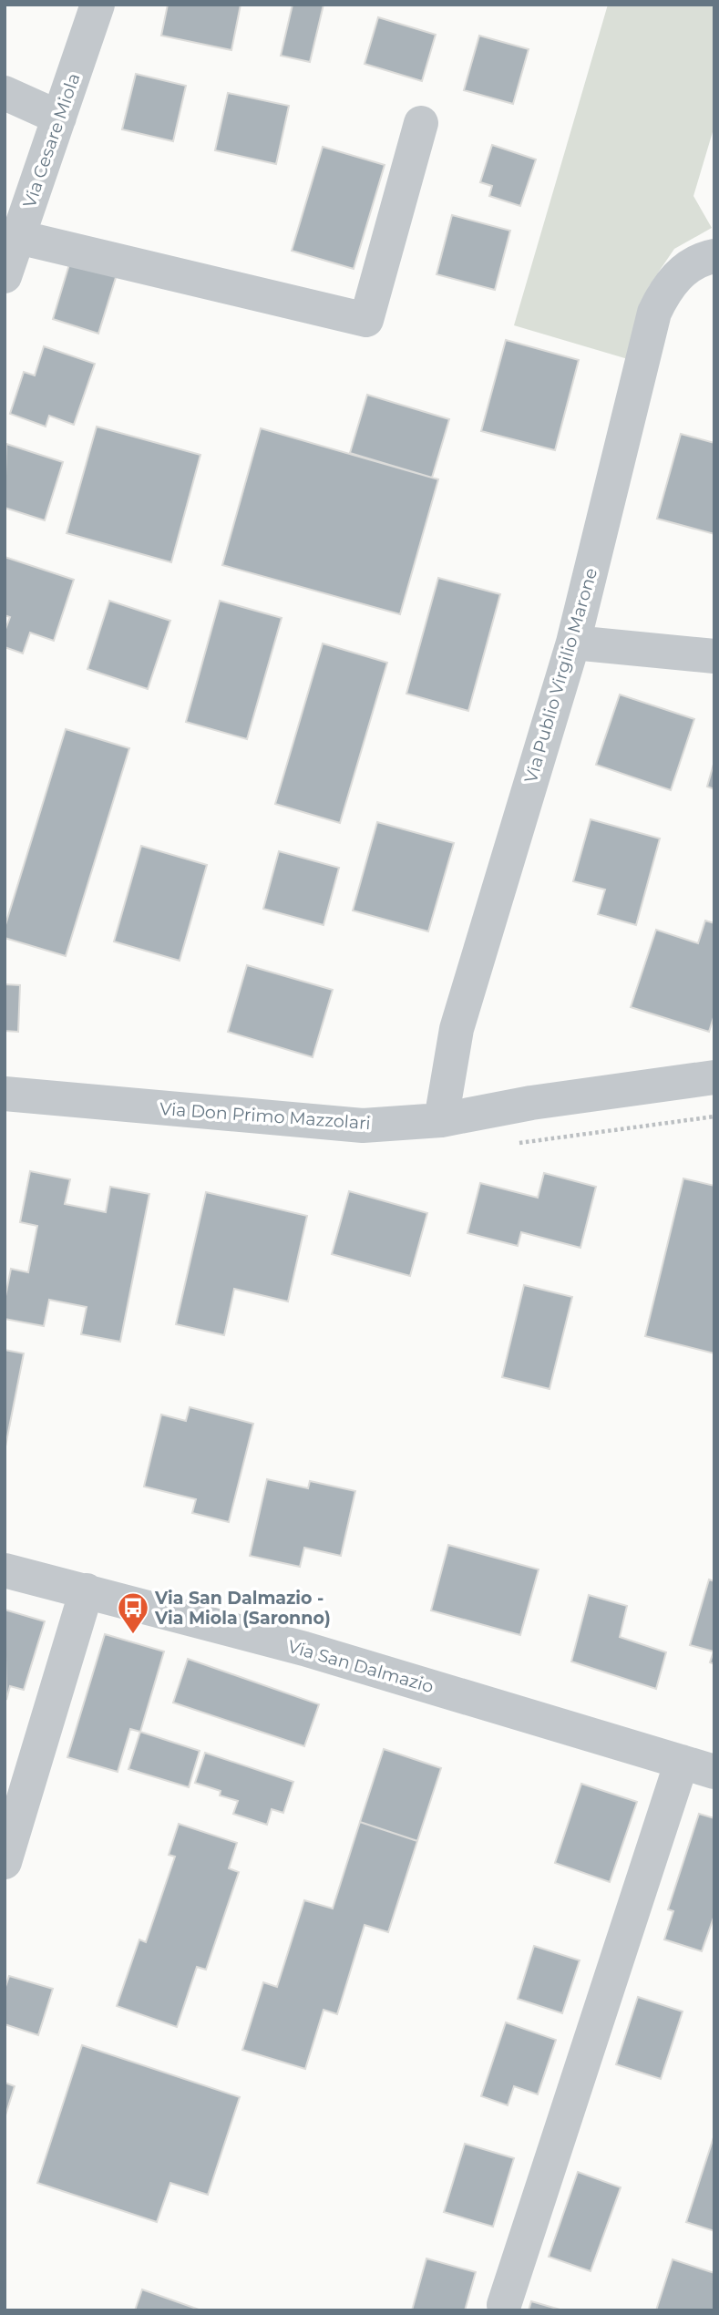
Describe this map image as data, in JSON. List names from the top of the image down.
{
  "streets": {
    "street": [
      "Via Cesare Miola",
      "Via Publio Virgilio Marone",
      "Via Don Primo Mazzolari",
      "Via San Dalmazio"
    ]
  },
  "crossings": [
    ["Via Publio Virgilio Marone", "Via Don Primo Mazzolari"]
  ],
  "places": {
    "bus stop": ["Via San Dalmazio - Via Miola (Saronno)"]
  }
}
